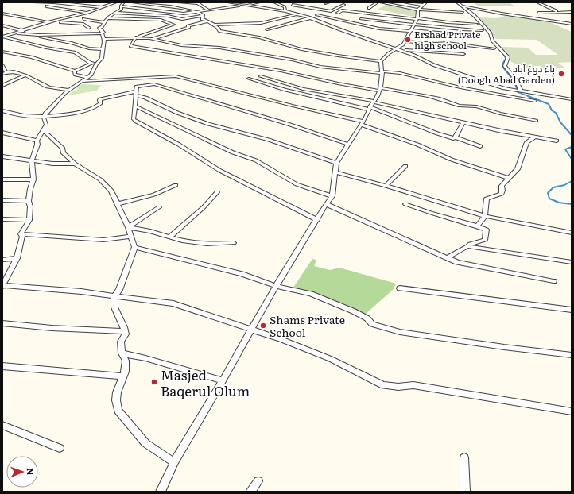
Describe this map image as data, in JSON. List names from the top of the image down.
{
  "places": [
    "Ershad Private high school",
    "باغ دوغ آباد (Doogh Abad Garden)",
    "Shams Private School",
    "Masjed Baqerul Olum"
  ],
  "north": "right"
}
